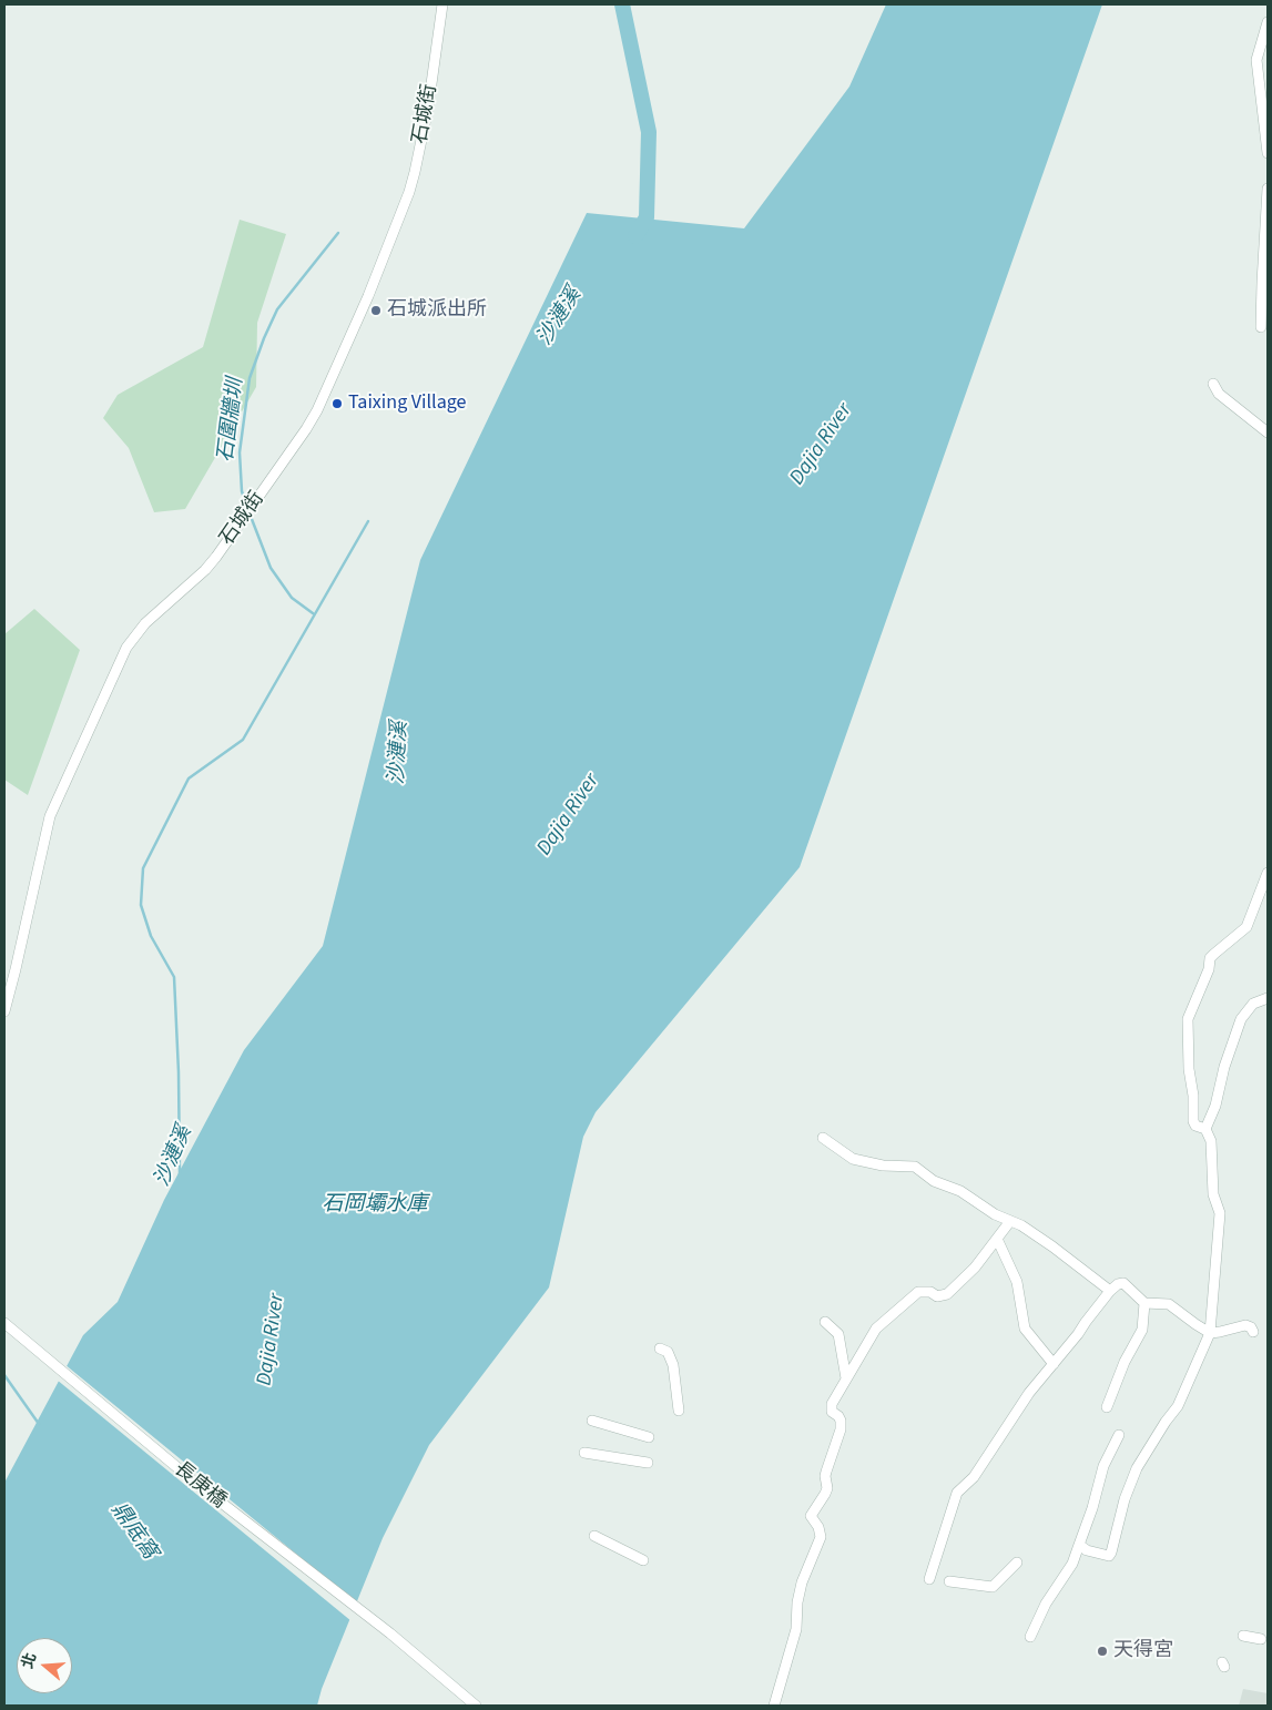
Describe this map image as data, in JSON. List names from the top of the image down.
{
  "streets": {
    "street": ["石城街", "長庚橋"]
  },
  "water": [
    "沙漣溪",
    "石圍牆圳",
    "Dajia River",
    "石岡壩水庫",
    "鼎底窩"
  ],
  "places": ["石城派出所", "Taixing Village", "天得宮"],
  "north": "left"
}
